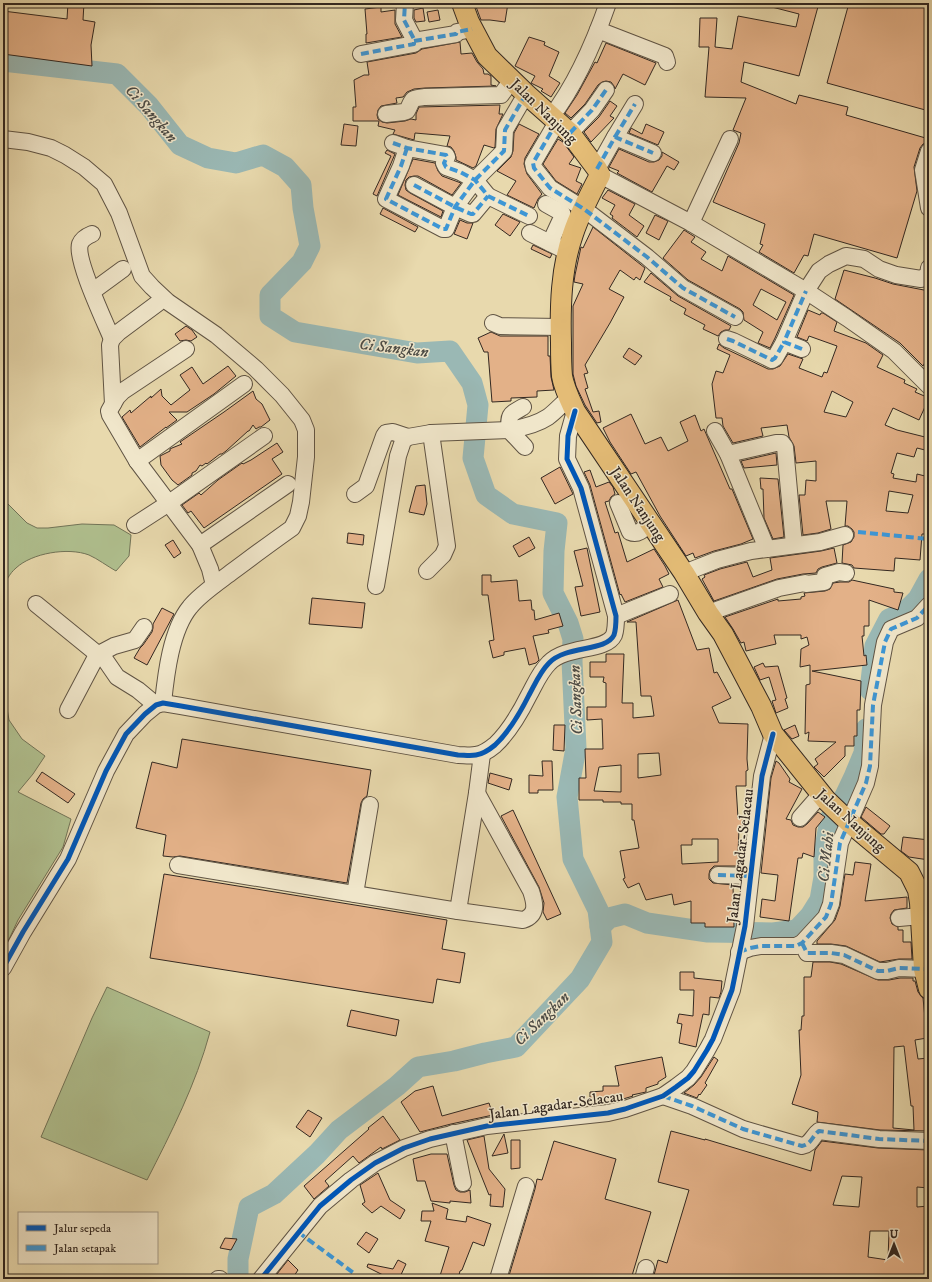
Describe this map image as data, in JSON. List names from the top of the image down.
{
  "streets": {
    "main road": ["Jalan Nanjung"],
    "street": ["Jalan Lagadar-Selacau"]
  },
  "crossings": [
    ["Jalan Nanjung", "Jalan Lagadar-Selacau"]
  ],
  "water": ["Ci Sangkan", "Ci Mahi"],
  "legend": ["Jalur sepeda", "Jalan setapak"],
  "north": "top"
}
